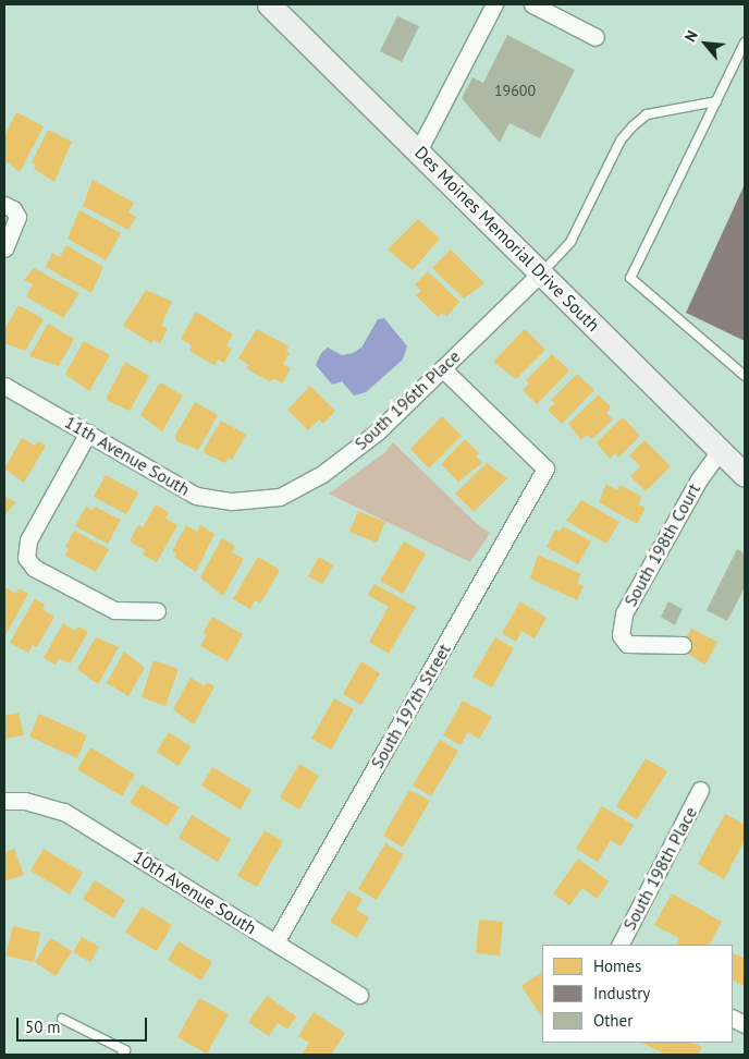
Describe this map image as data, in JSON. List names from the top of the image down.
{
  "streets": {
    "main road": ["Des Moines Memorial Drive South"],
    "street": [
      "South 196th Place",
      "11th Avenue South",
      "South 198th Court",
      "South 197th Street",
      "South 198th Place",
      "10th Avenue South"
    ]
  },
  "crossings": [
    ["Des Moines Memorial Drive South", "South 196th Place"],
    ["Des Moines Memorial Drive South", "South 198th Court"],
    ["South 196th Place", "11th Avenue South"],
    ["South 196th Place", "South 197th Street"],
    ["South 197th Street", "10th Avenue South"]
  ],
  "house_numbers": ["19600"],
  "legend": ["Homes", "Industry", "Other"],
  "scale_bar": "50 m",
  "north": "top left"
}
